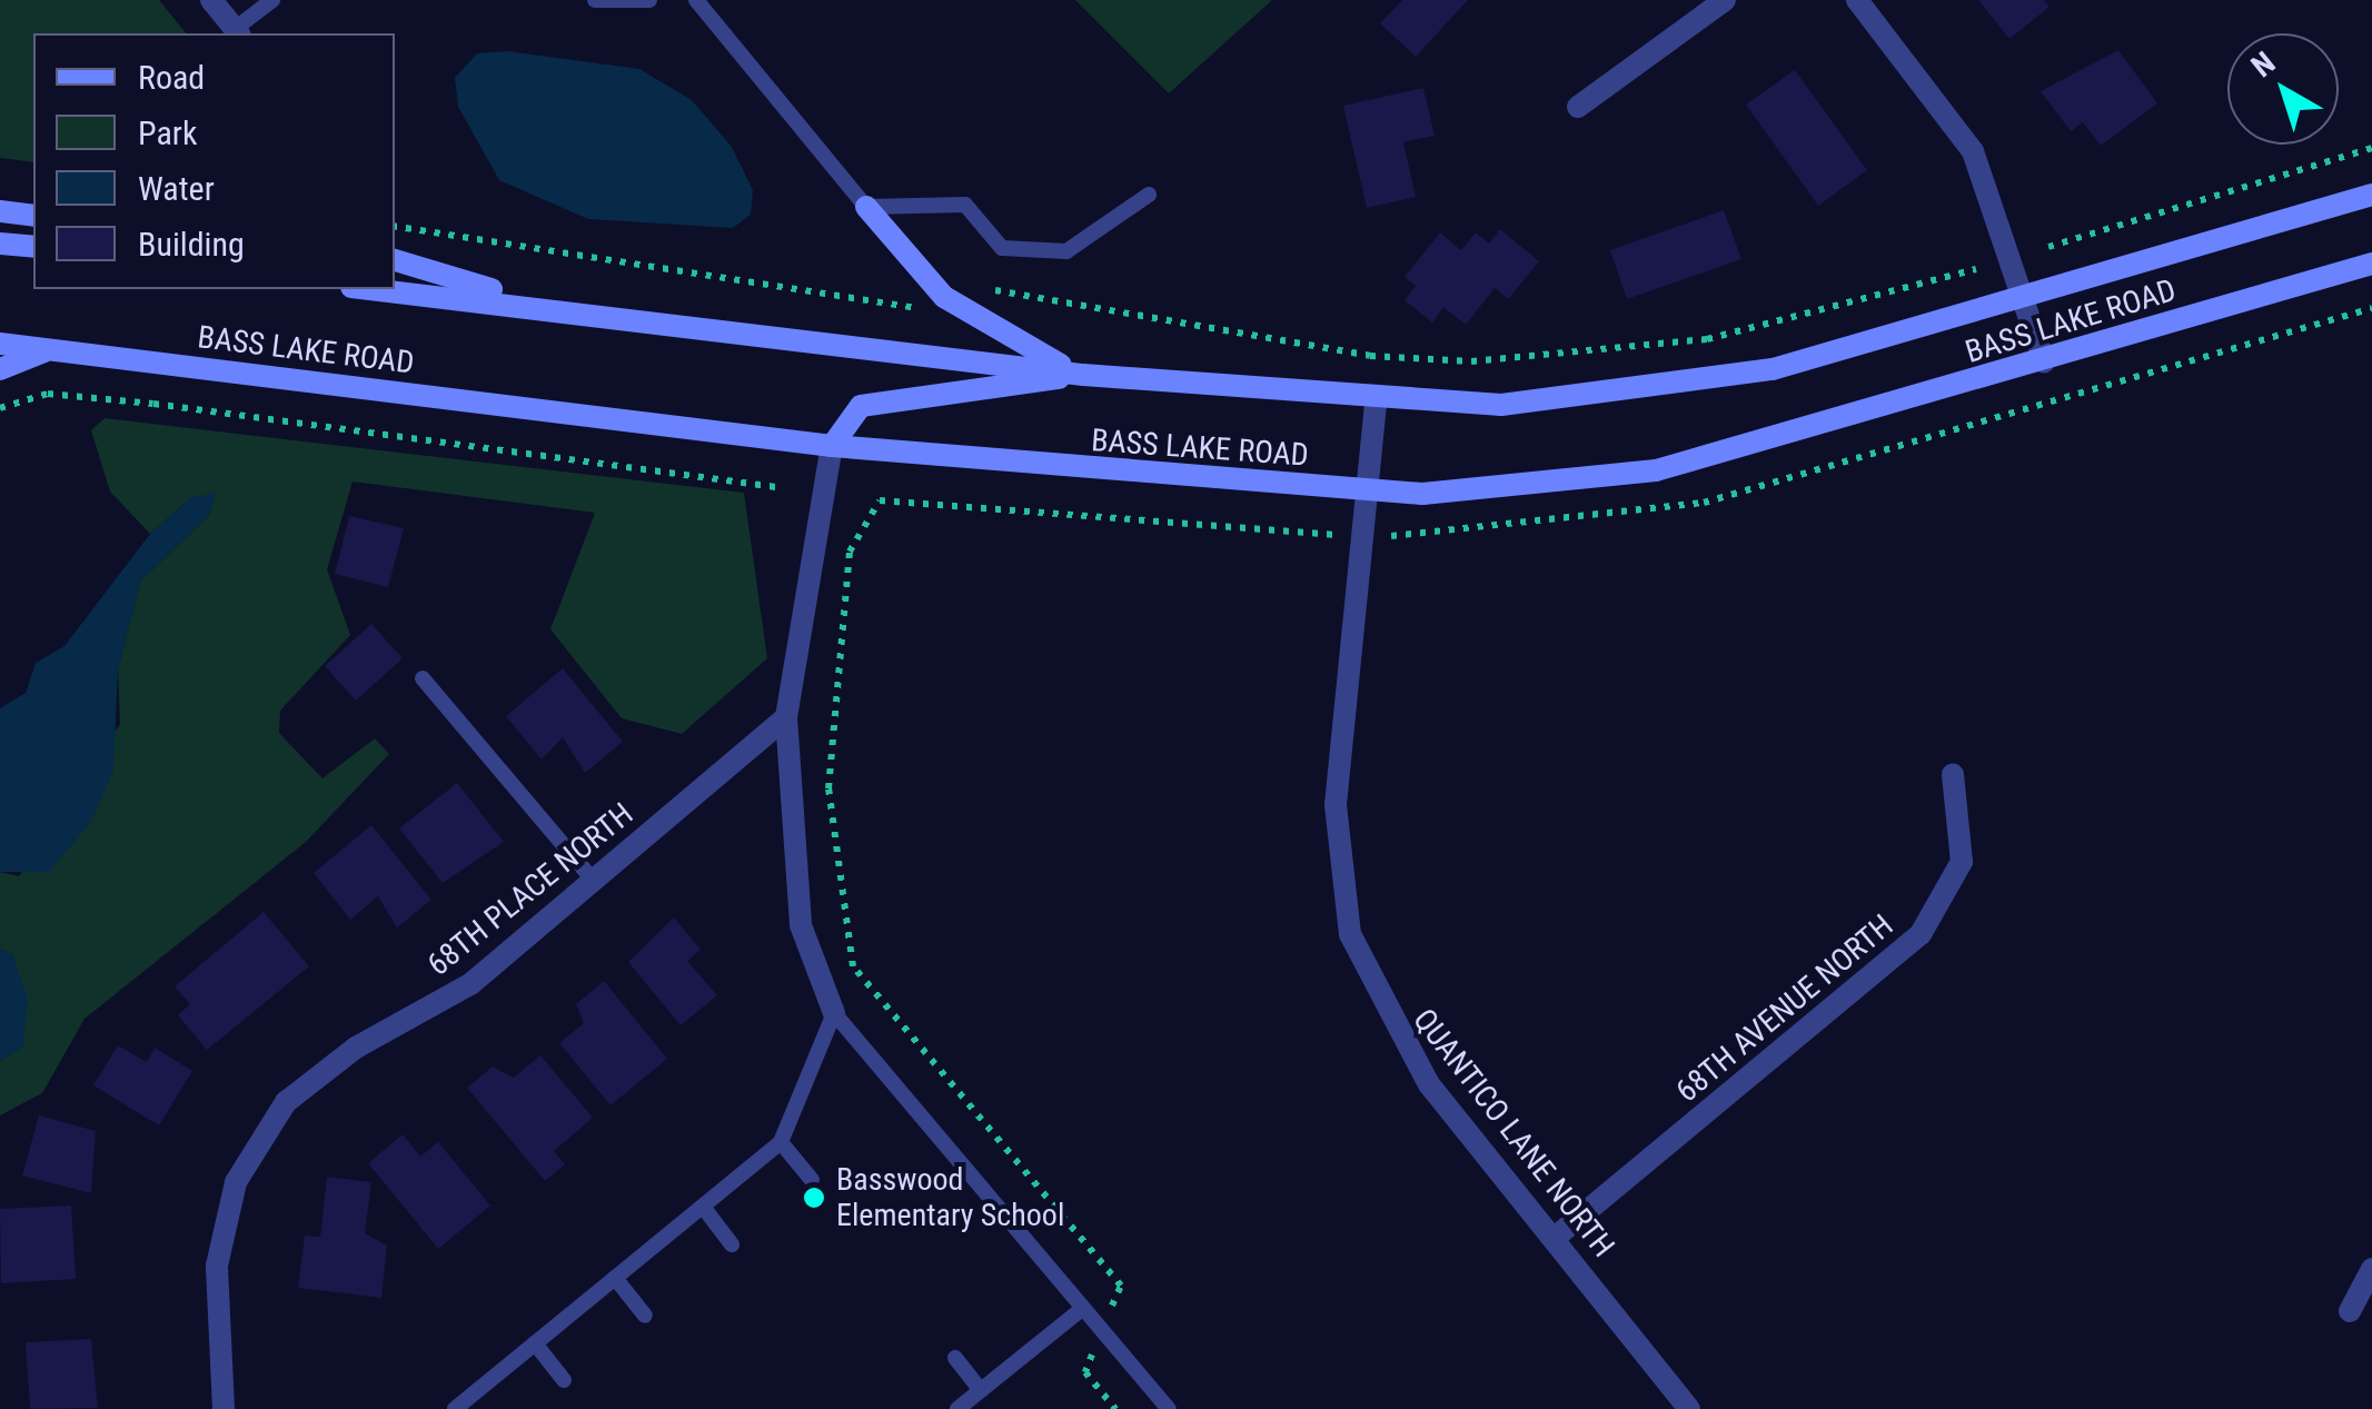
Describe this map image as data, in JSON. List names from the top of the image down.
{
  "streets": {
    "main road": ["BASS LAKE ROAD"],
    "street": ["68TH PLACE NORTH", "68TH AVENUE NORTH", "QUANTICO LANE NORTH"]
  },
  "crossings": [
    ["BASS LAKE ROAD", "QUANTICO LANE NORTH"],
    ["68TH AVENUE NORTH", "QUANTICO LANE NORTH"]
  ],
  "places": ["Basswood Elementary School"],
  "legend": [
    "Road",
    "Park",
    "Water",
    "Building"
  ],
  "north": "top left"
}
